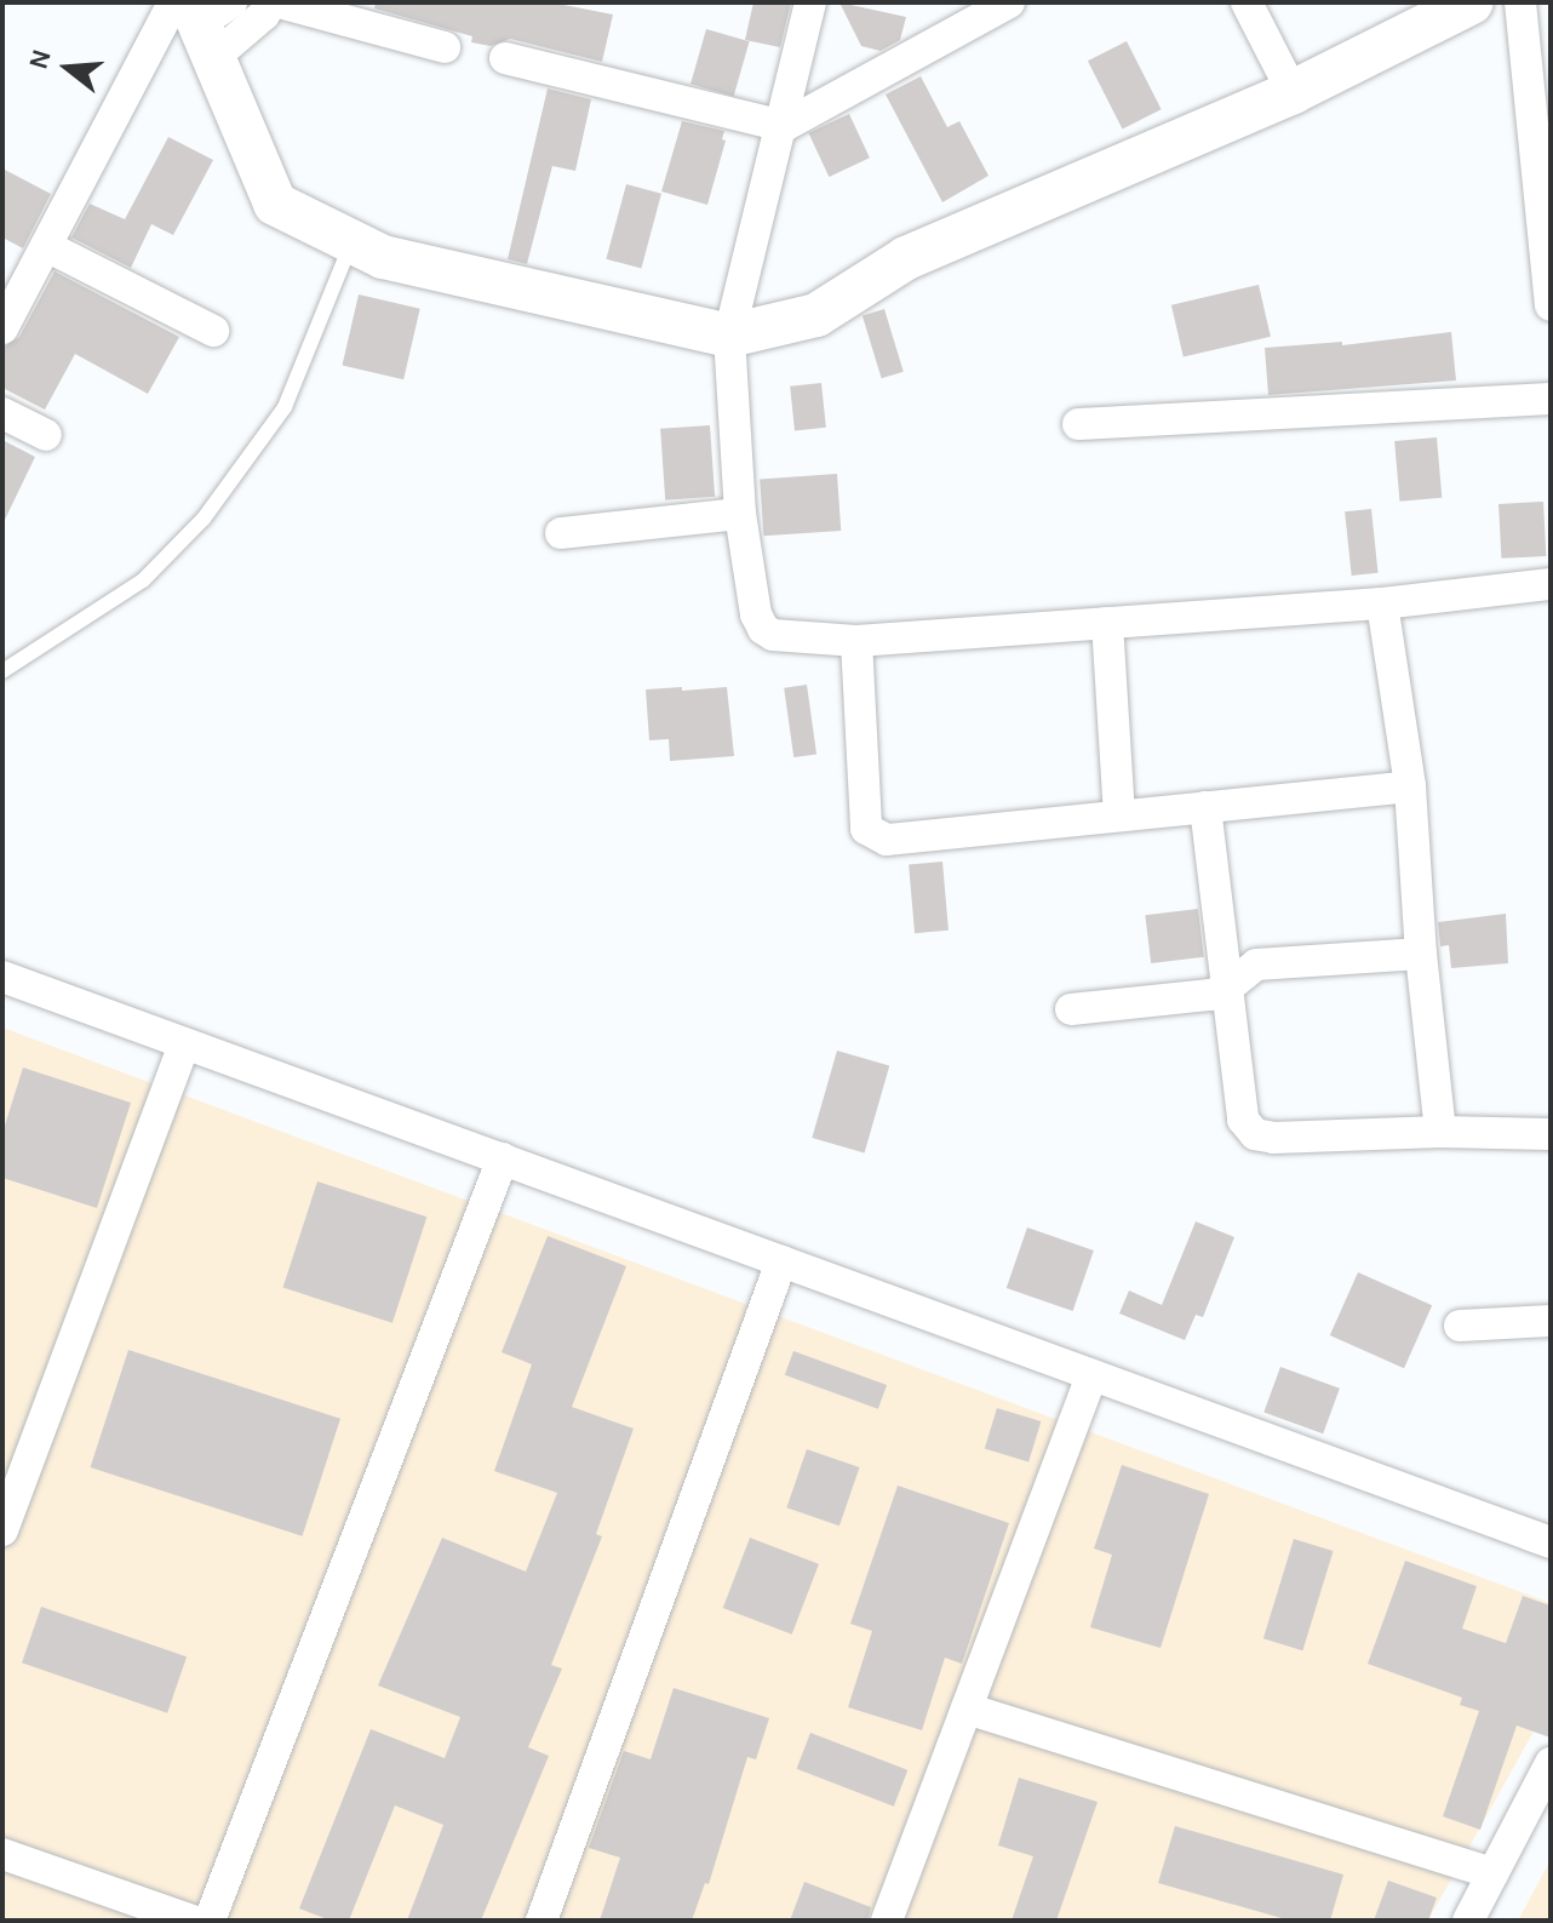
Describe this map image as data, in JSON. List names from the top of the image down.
{
  "north": "left"
}
